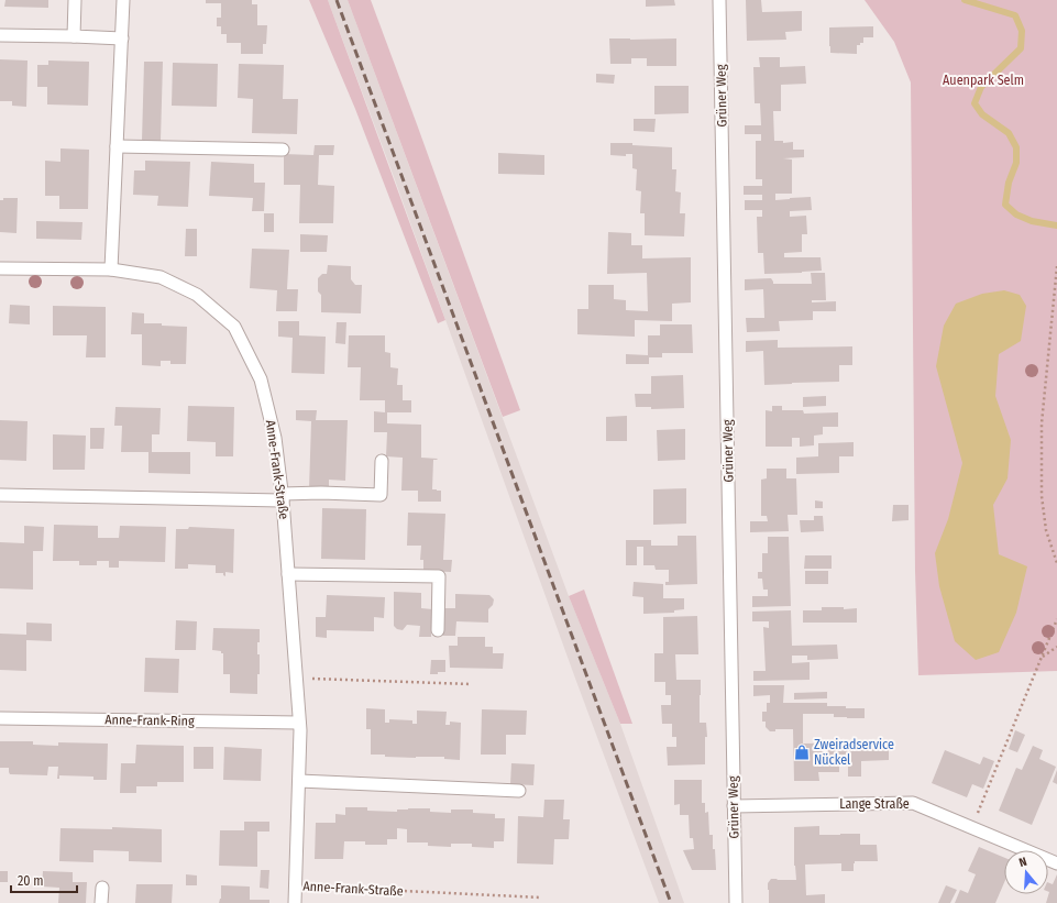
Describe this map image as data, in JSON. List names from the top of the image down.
{
  "streets": {
    "street": [
      "Grüner Weg",
      "Anne-Frank-Straße",
      "Anne-Frank-Ring",
      "Lange Straße"
    ]
  },
  "crossings": [
    ["Grüner Weg", "Lange Straße"],
    ["Anne-Frank-Straße", "Anne-Frank-Ring"]
  ],
  "parks": ["Auenpark Selm"],
  "places": {
    "shop": ["Zweiradservice Nückel"]
  },
  "scale_bar": "20 m",
  "north": "top"
}
